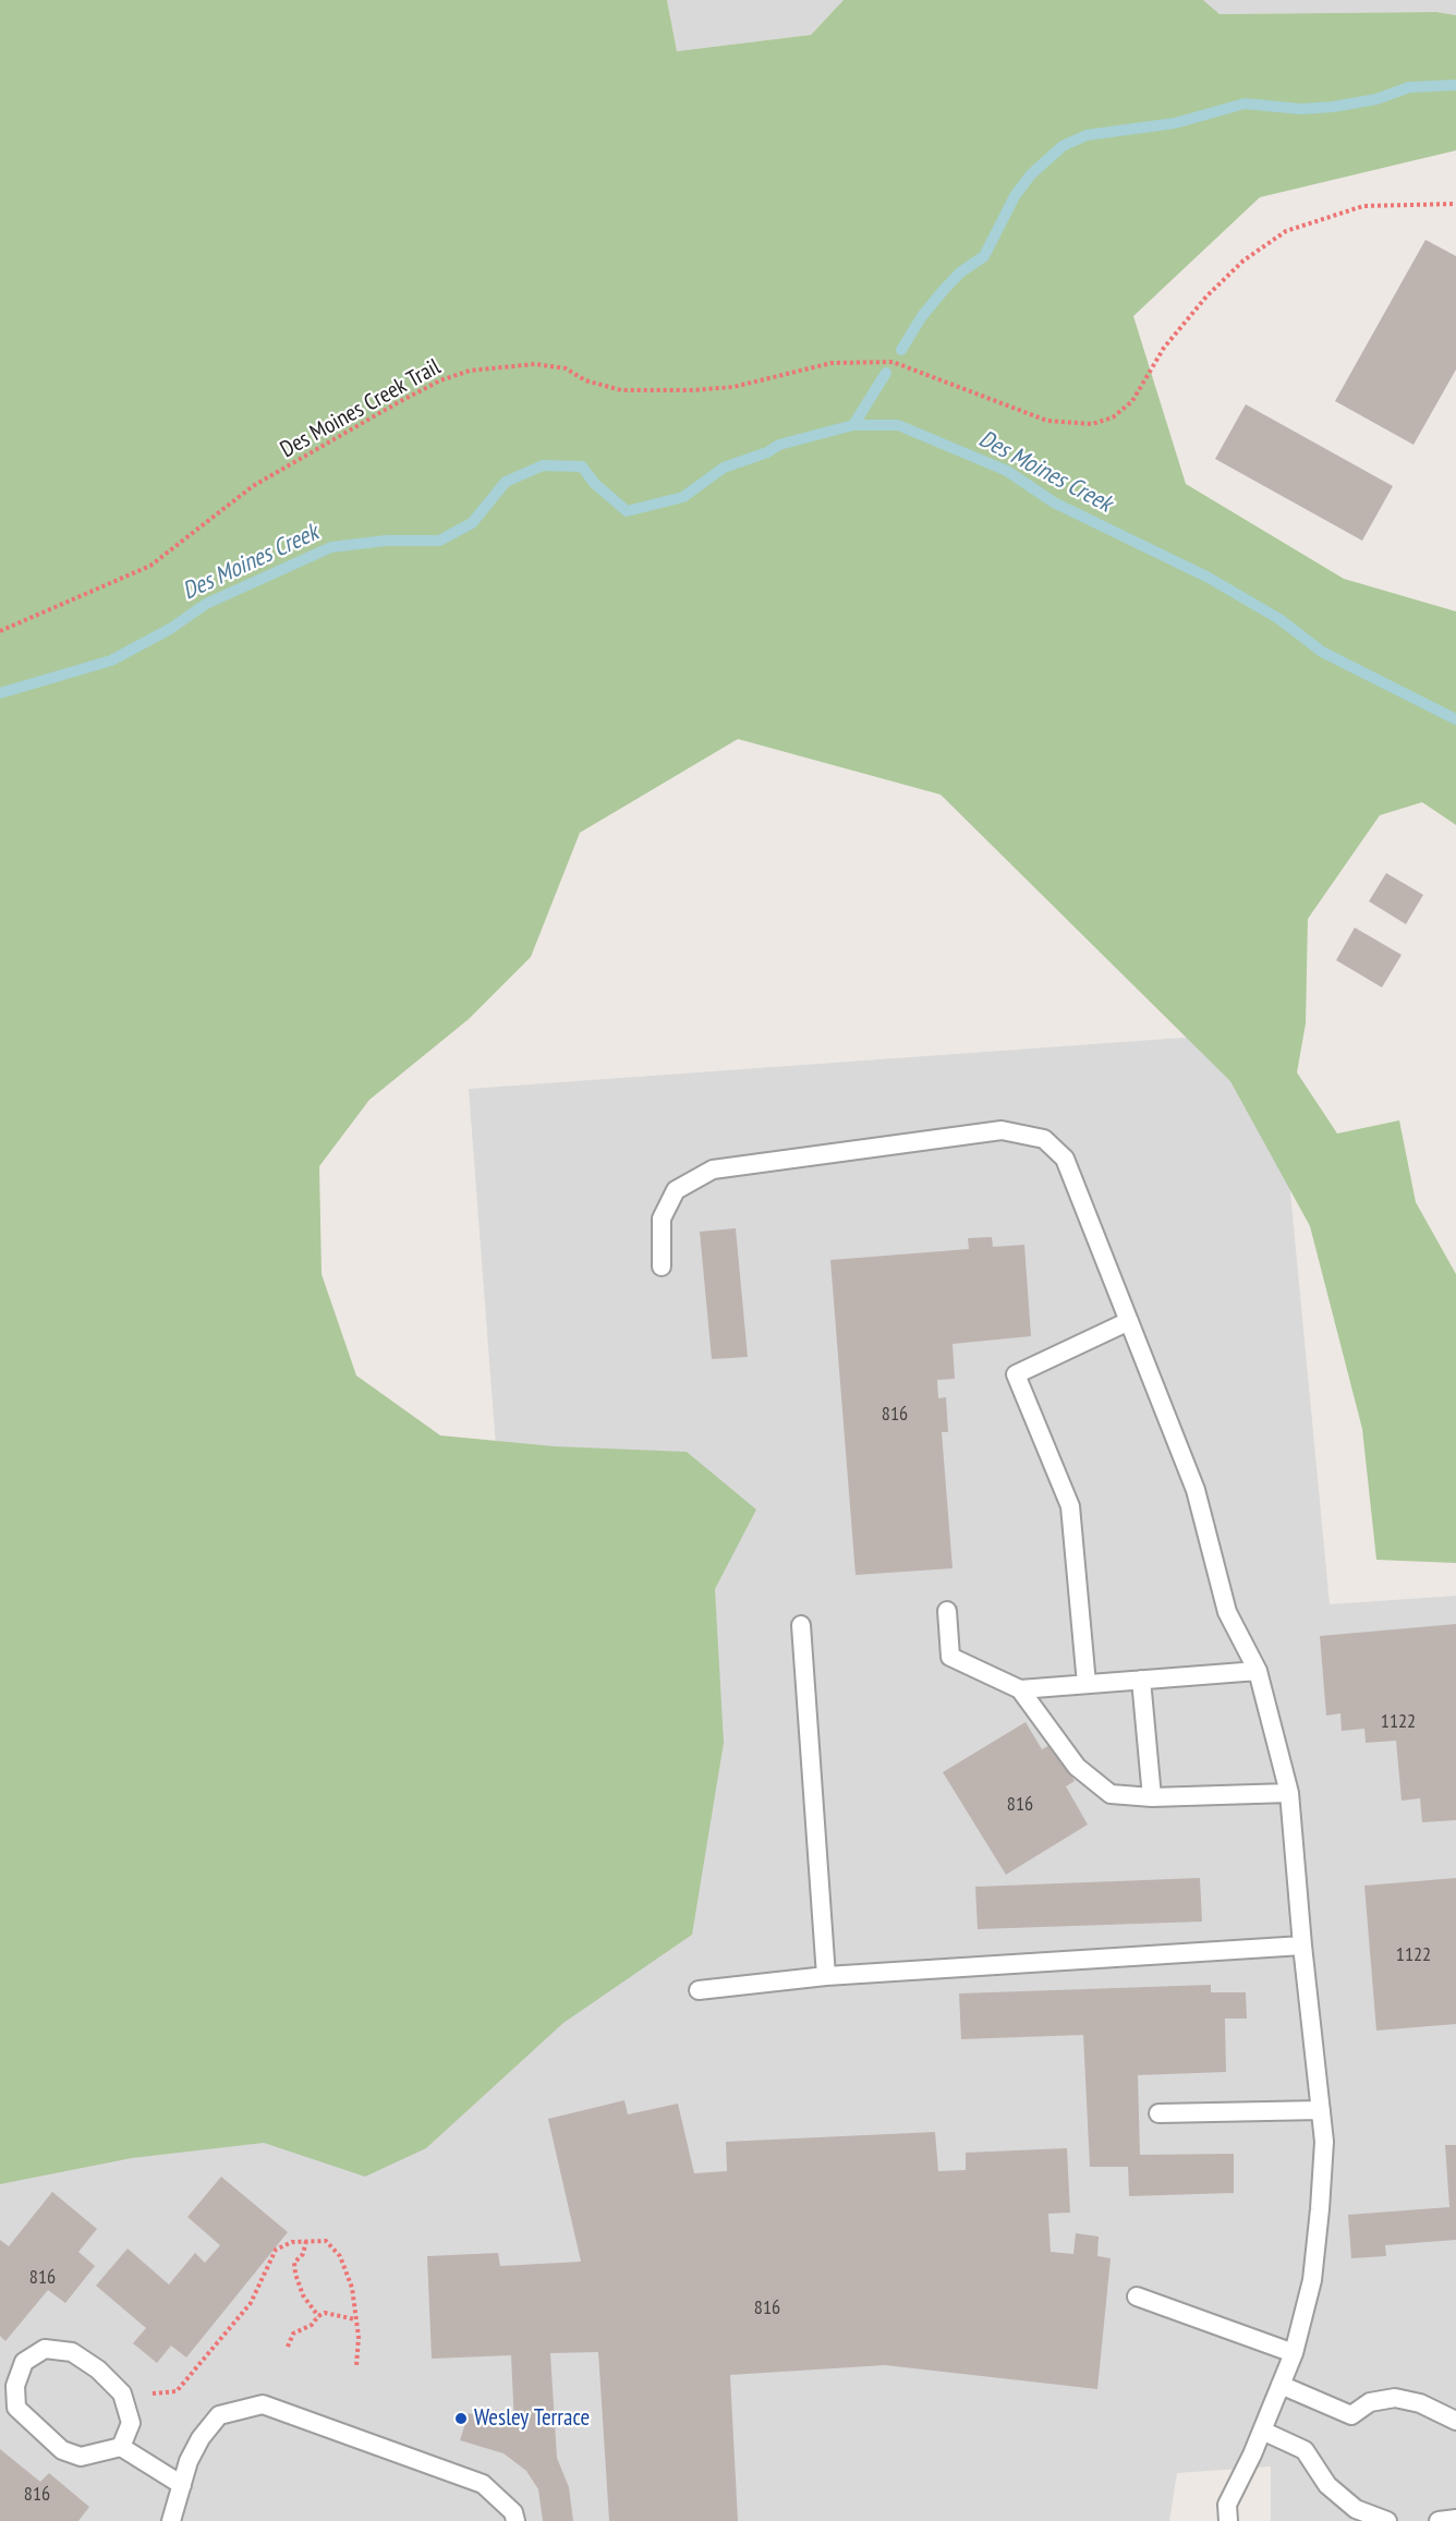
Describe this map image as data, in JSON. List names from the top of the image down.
{
  "streets": {
    "path": ["Des Moines Creek Trail"]
  },
  "water": ["Des Moines Creek"],
  "places": ["Wesley Terrace"],
  "house_numbers": [
    "816",
    "1122",
    "816",
    "1122",
    "816",
    "816",
    "816"
  ]
}
